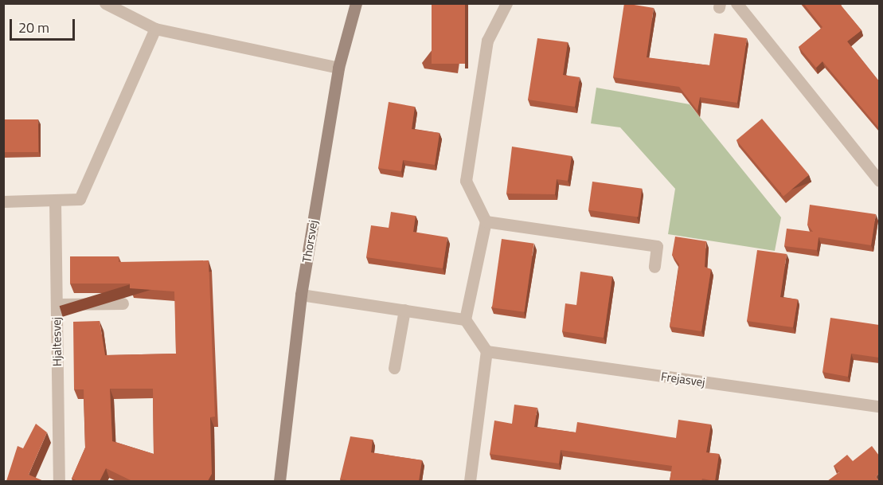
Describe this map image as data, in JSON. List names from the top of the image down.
{
  "streets": {
    "street": ["Thorsvej", "Hjaltesvej", "Frejasvej"]
  },
  "scale_bar": "20 m"
}
